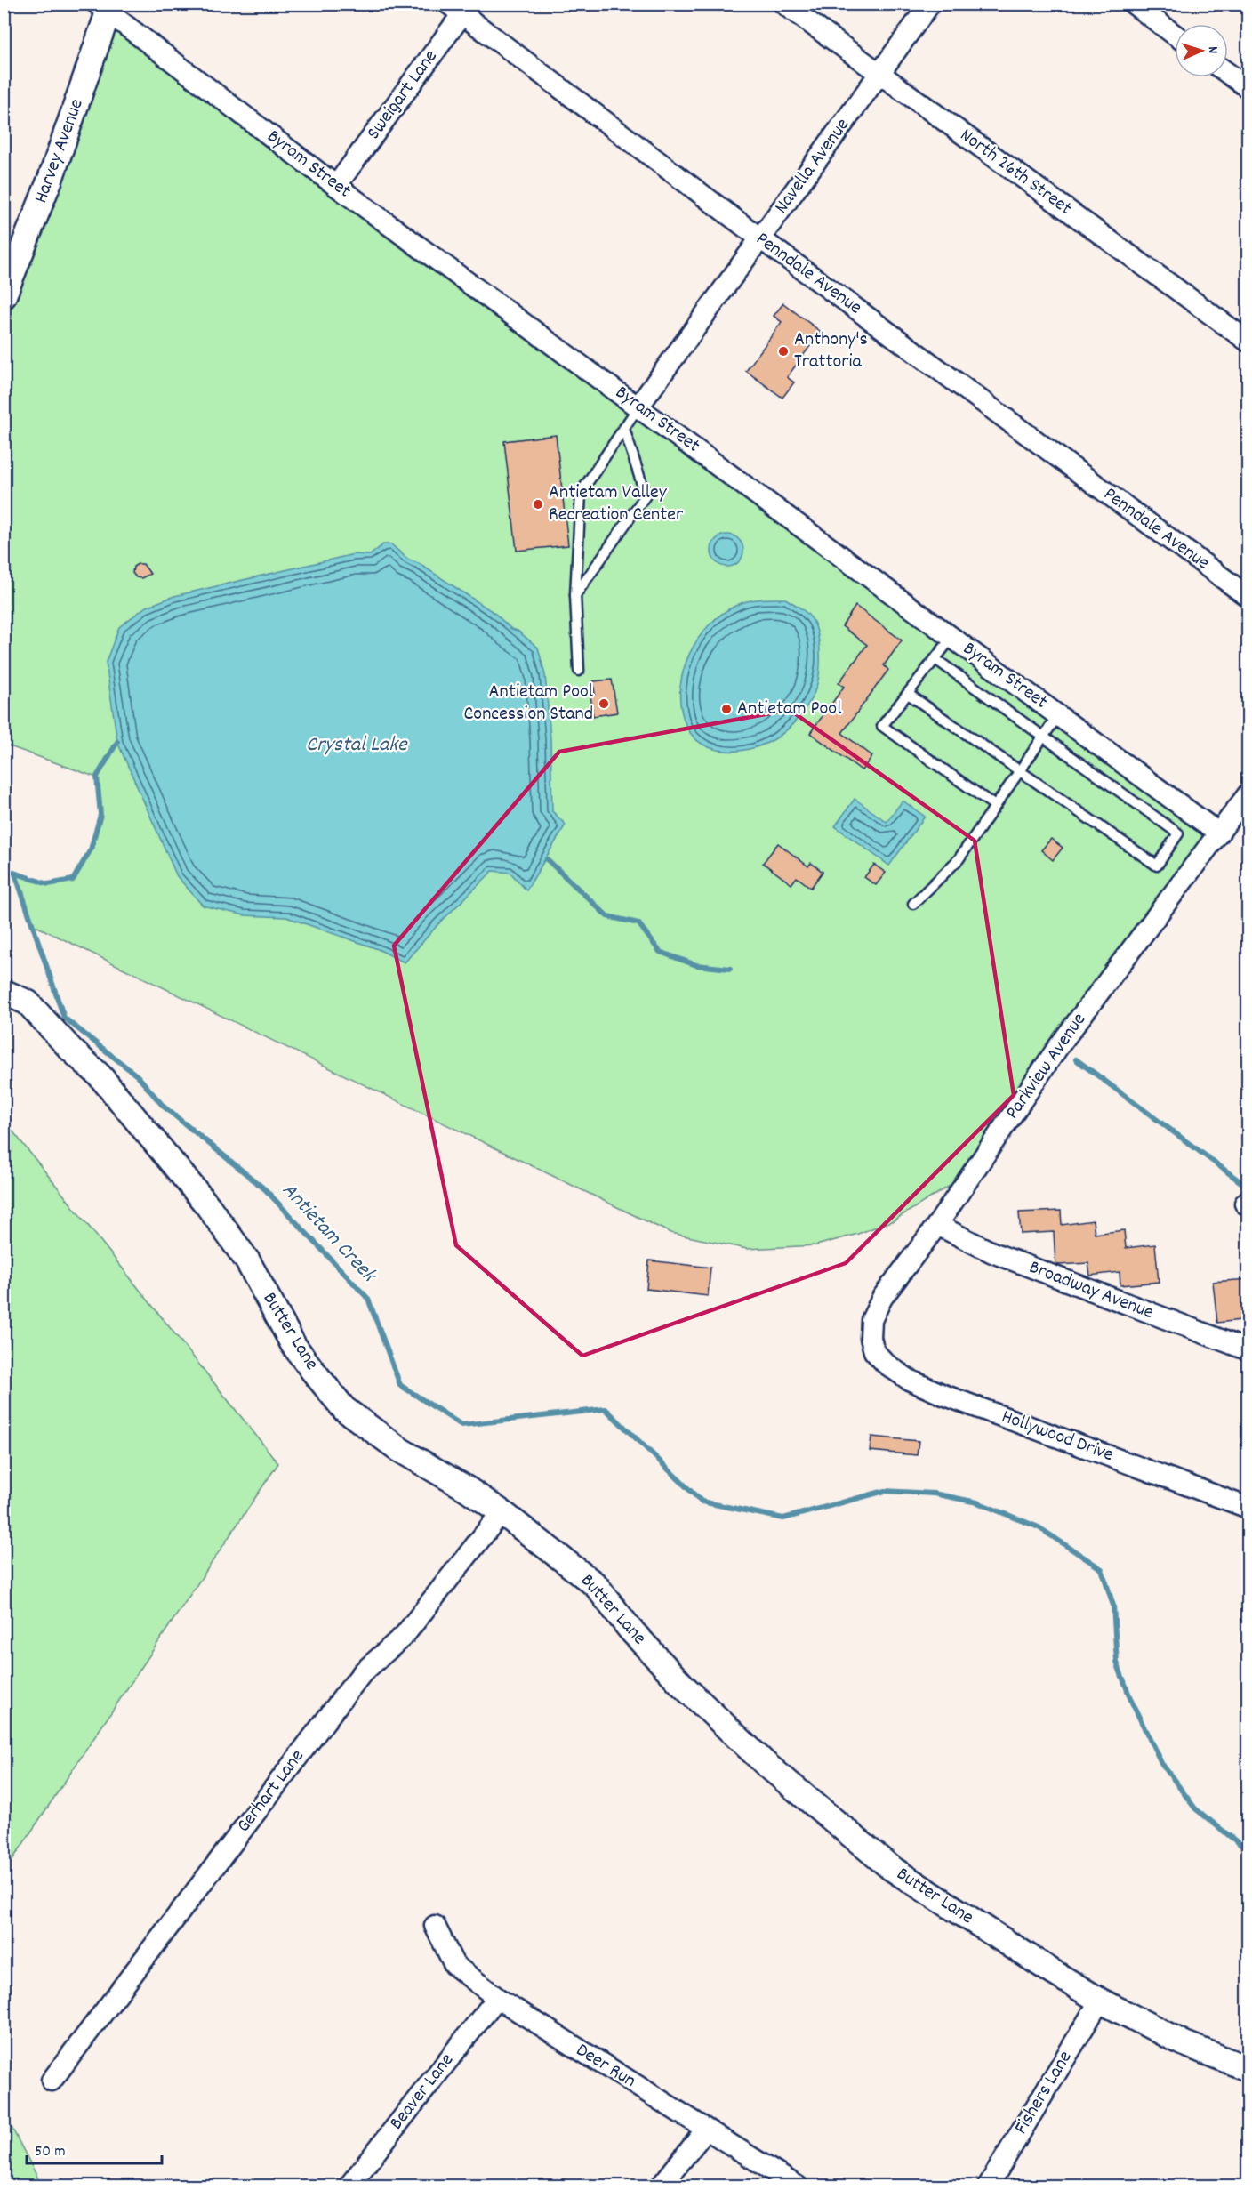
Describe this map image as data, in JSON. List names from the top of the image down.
{
  "streets": {
    "street": [
      "Sweigart Lane",
      "Harvey Avenue",
      "Byram Street",
      "Navella Avenue",
      "North 26th Street",
      "Penndale Avenue",
      "Parkview Avenue",
      "Broadway Avenue",
      "Butter Lane",
      "Hollywood Drive",
      "Gerhart Lane",
      "Deer Run",
      "Beaver Lane",
      "Fishers Lane"
    ]
  },
  "crossings": [
    ["Sweigart Lane", "Byram Street"],
    ["Sweigart Lane", "Penndale Avenue"],
    ["Harvey Avenue", "Byram Street"],
    ["Byram Street", "Navella Avenue"],
    ["Byram Street", "Parkview Avenue"],
    ["Navella Avenue", "North 26th Street"],
    ["Navella Avenue", "Penndale Avenue"],
    ["Parkview Avenue", "Broadway Avenue"],
    ["Parkview Avenue", "Hollywood Drive"],
    ["Butter Lane", "Gerhart Lane"],
    ["Butter Lane", "Fishers Lane"],
    ["Deer Run", "Beaver Lane"]
  ],
  "water": ["Crystal Lake", "Antietam Creek"],
  "places": [
    "Anthony's Trattoria",
    "Antietam Valley Recreation Center",
    "Antietam Pool Concession Stand",
    "Antietam Pool"
  ],
  "scale_bar": "50 m",
  "north": "right"
}
